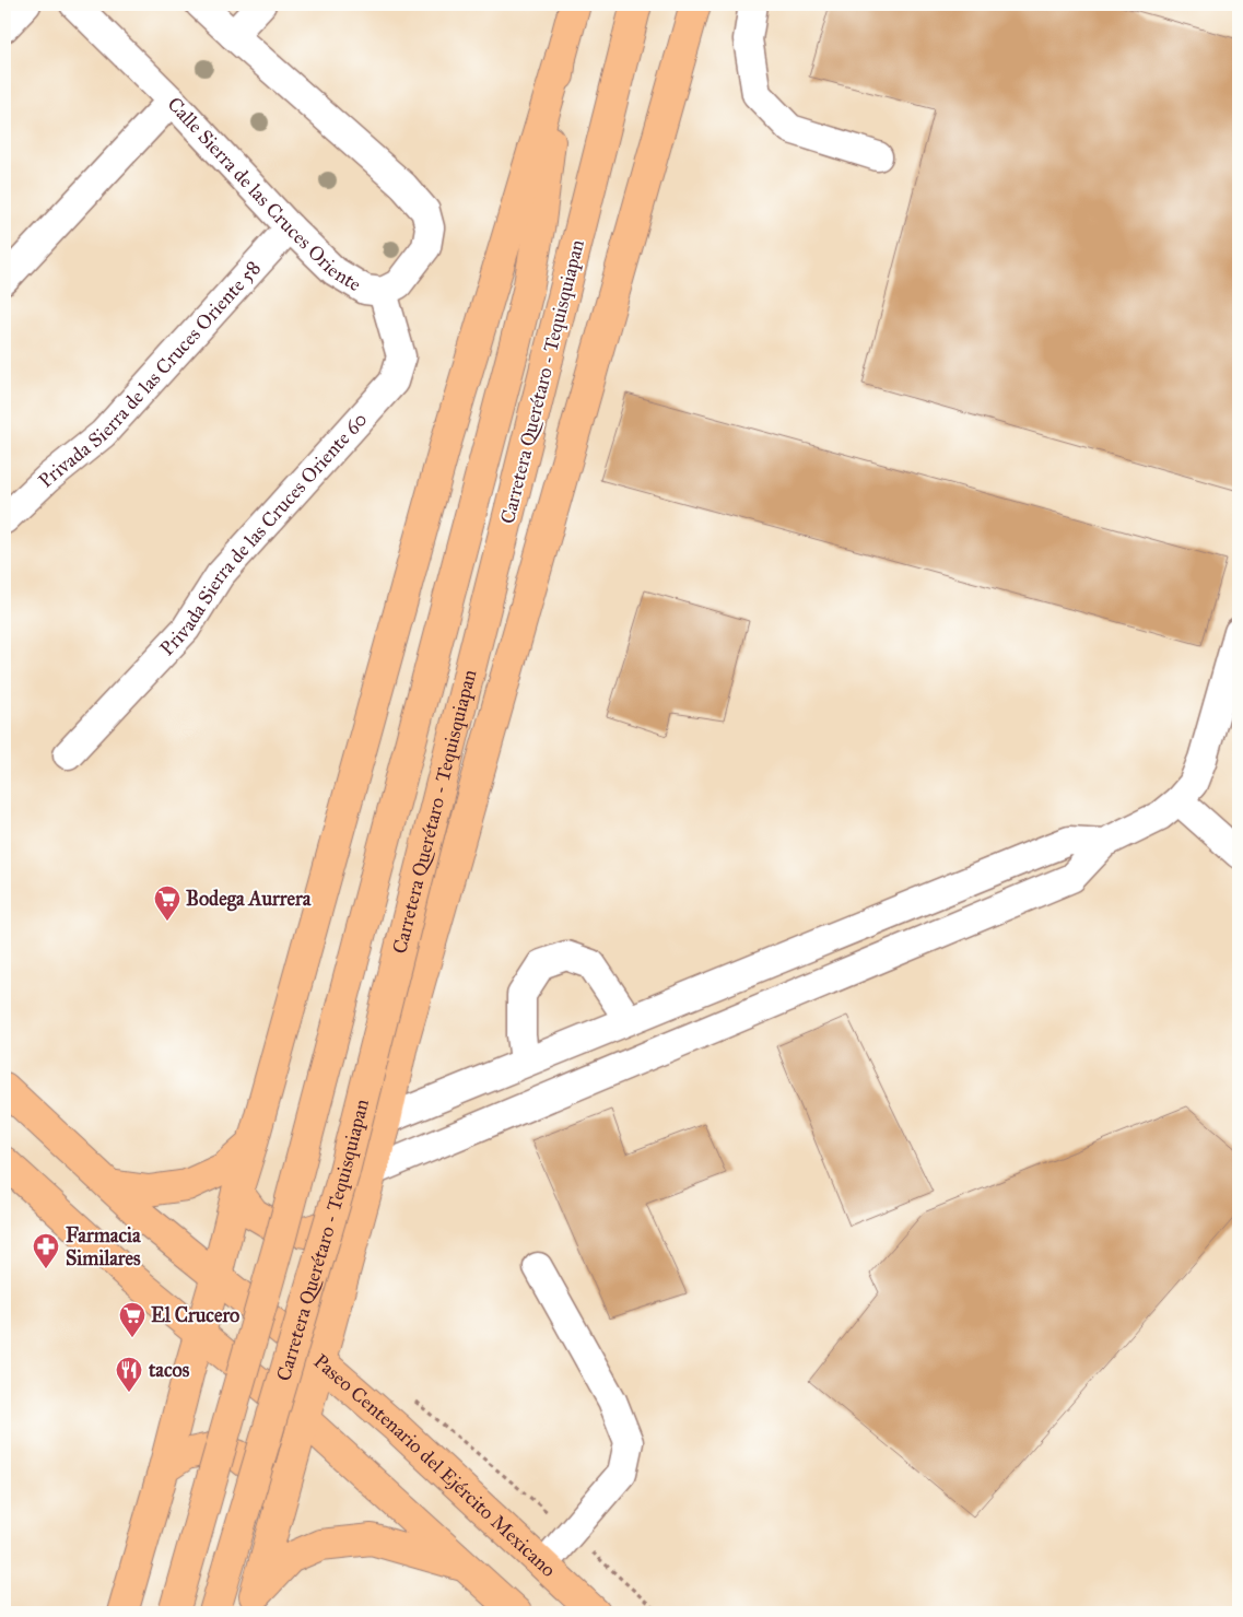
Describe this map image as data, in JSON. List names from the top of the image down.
{
  "streets": {
    "main road": ["Carretera Querétaro - Tequisquiapan", "Paseo Centenario del Ejército Mexicano"],
    "street": ["Calle Sierra de las Cruces Oriente", "Privada Sierra de las Cruces Oriente 58", "Privada Sierra de las Cruces Oriente 60"]
  },
  "crossings": [
    ["Calle Sierra de las Cruces Oriente", "Privada Sierra de las Cruces Oriente 58"],
    ["Calle Sierra de las Cruces Oriente", "Privada Sierra de las Cruces Oriente 60"]
  ],
  "places": {
    "supermarket": ["Bodega Aurrera", "El Crucero"],
    "pharmacy": ["Farmacia Similares"],
    "restaurant": ["tacos"]
  }
}
